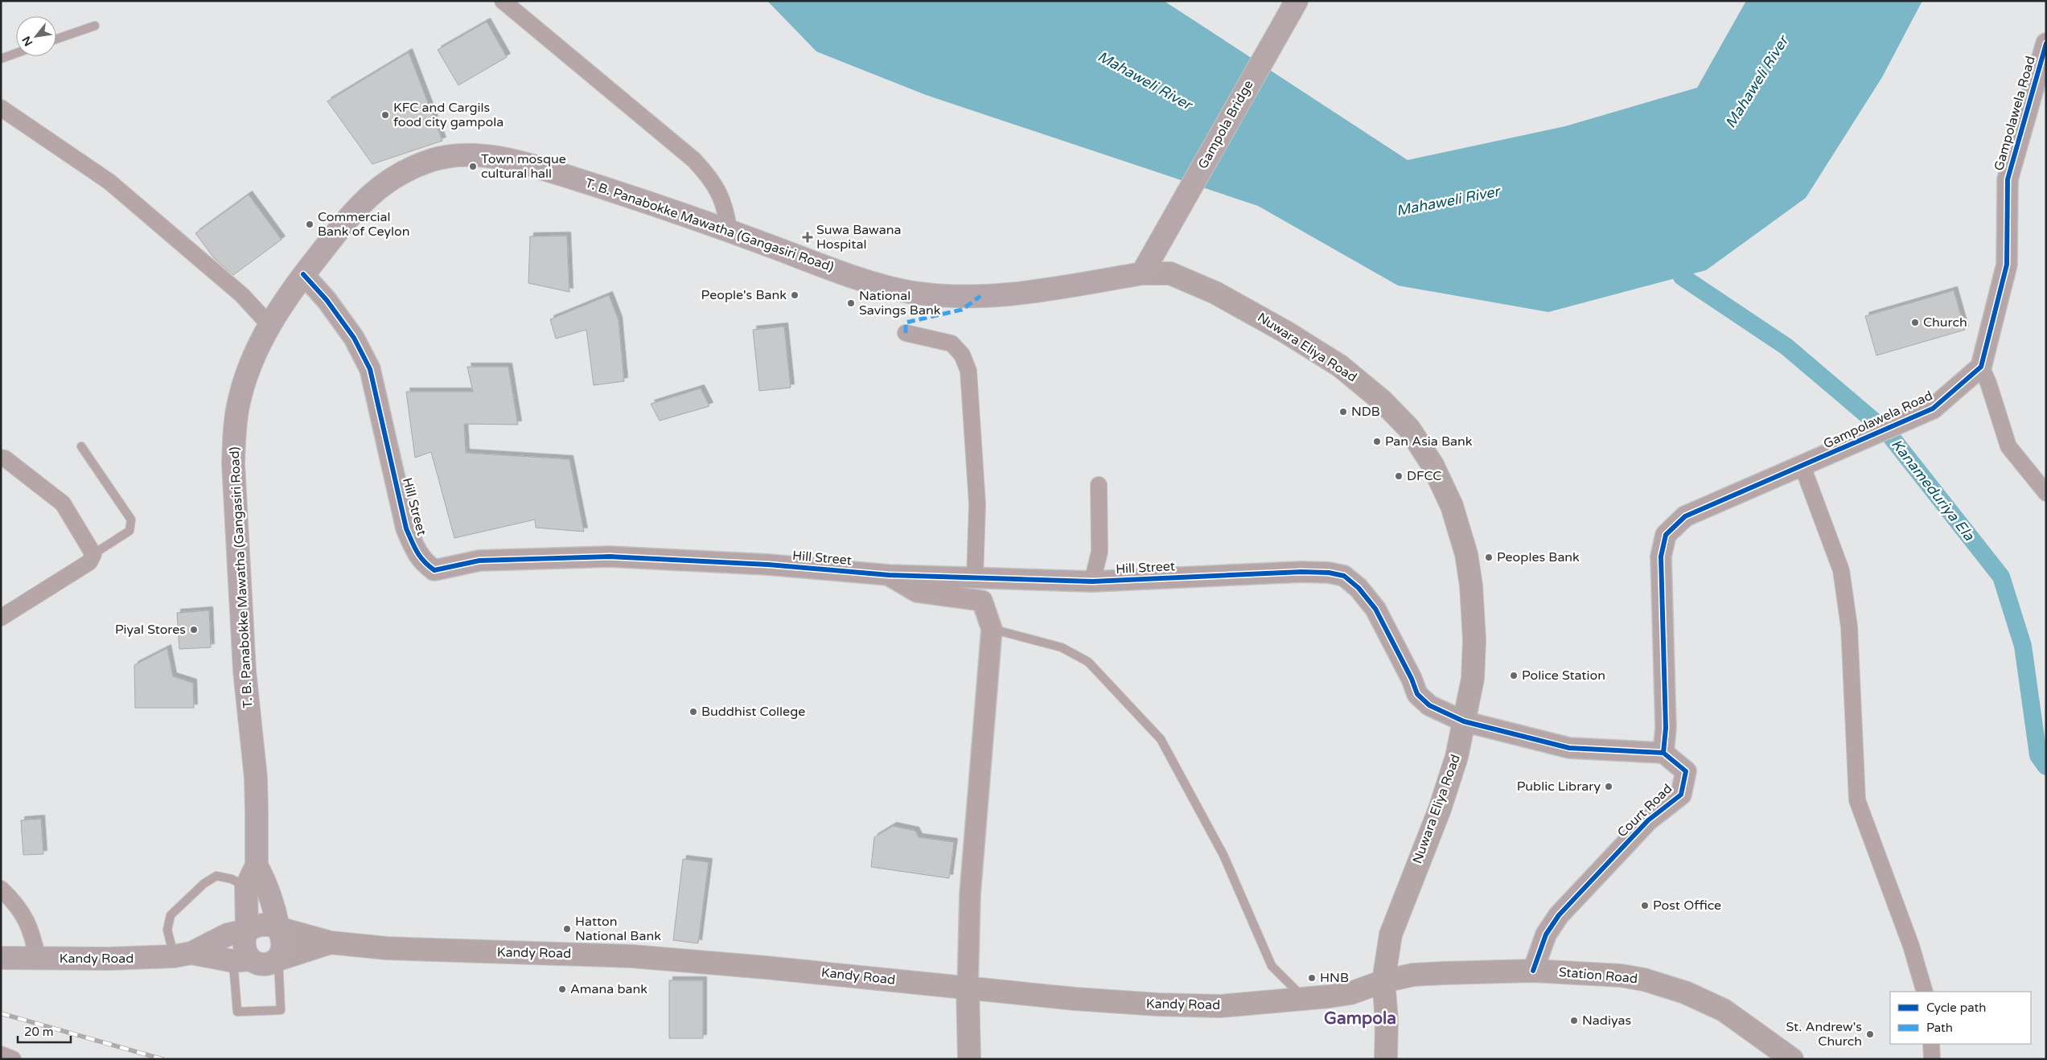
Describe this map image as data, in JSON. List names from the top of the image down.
{
  "streets": {
    "highway": ["Gampola Bridge", "T. B. Panabokke Mawatha (Gangasiri Road)", "Kandy Road"],
    "main road": ["Nuwara Eliya Road", "Station Road"],
    "street": ["Gampolawela Road", "Hill Street", "Court Road"]
  },
  "crossings": [
    ["Gampolawela Road", "Court Road"],
    ["Gampola Bridge", "T. B. Panabokke Mawatha (Gangasiri Road)"],
    ["Gampola Bridge", "Nuwara Eliya Road"],
    ["T. B. Panabokke Mawatha (Gangasiri Road)", "Nuwara Eliya Road"],
    ["T. B. Panabokke Mawatha (Gangasiri Road)", "Hill Street"],
    ["T. B. Panabokke Mawatha (Gangasiri Road)", "Kandy Road"],
    ["Nuwara Eliya Road", "Hill Street"],
    ["Nuwara Eliya Road", "Kandy Road"],
    ["Nuwara Eliya Road", "Station Road"],
    ["Court Road", "Station Road"],
    ["Kandy Road", "Station Road"]
  ],
  "districts": ["Gampola"],
  "water": ["Mahaweli River", "Kanameduriya Ela"],
  "places": {
    "other": [
      "KFC and Cargils food city gampola",
      "Town mosque cultural hall",
      "Commercial Bank of Ceylon",
      "People's Bank",
      "National Savings Bank",
      "Church",
      "NDB",
      "Pan Asia Bank",
      "DFCC",
      "Peoples Bank",
      "Piyal Stores",
      "Police Station",
      "Buddhist College",
      "Public Library",
      "Post Office",
      "Hatton National Bank",
      "HNB",
      "Amana bank",
      "Nadiyas",
      "St. Andrew's Church"
    ],
    "health": ["Suwa Bawana Hospital"]
  },
  "legend": ["Cycle path", "Path"],
  "scale_bar": "20 m",
  "north": "bottom left"
}
